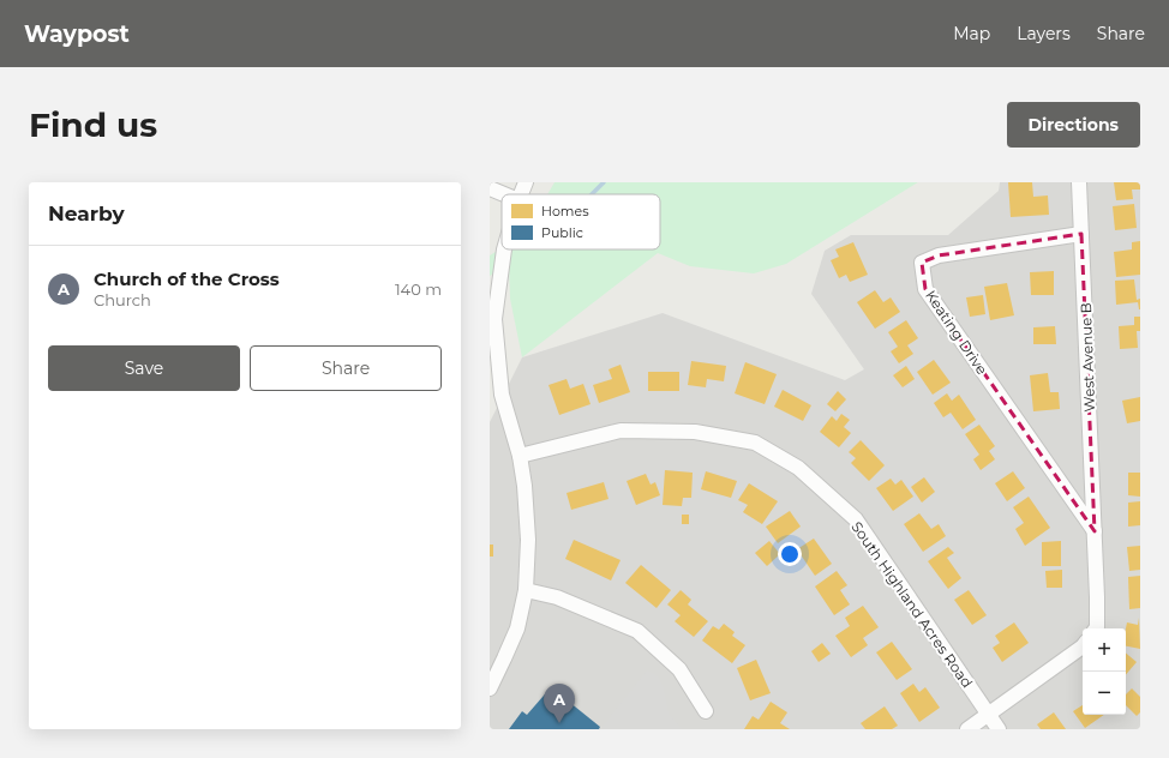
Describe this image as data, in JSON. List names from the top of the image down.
{
  "streets": {
    "street": ["Keating Drive", "West Avenue B", "South Highland Acres Road"]
  },
  "crossings": [
    ["Keating Drive", "West Avenue B"]
  ],
  "legend": ["Homes", "Public"],
  "page": {
    "header": "Waypost",
    "nav": ["Map", "Layers", "Share"],
    "buttons": [
      "Directions",
      ["Save", "Share"]
    ],
    "title": "Find us",
    "heading": "Nearby",
    "list": [
      {
        "mark": "A",
        "name": "Church of the Cross",
        "note": "Church",
        "value": "140 m"
      }
    ],
    "map_buttons": ["+", "−"],
    "pins": "A"
  }
}
